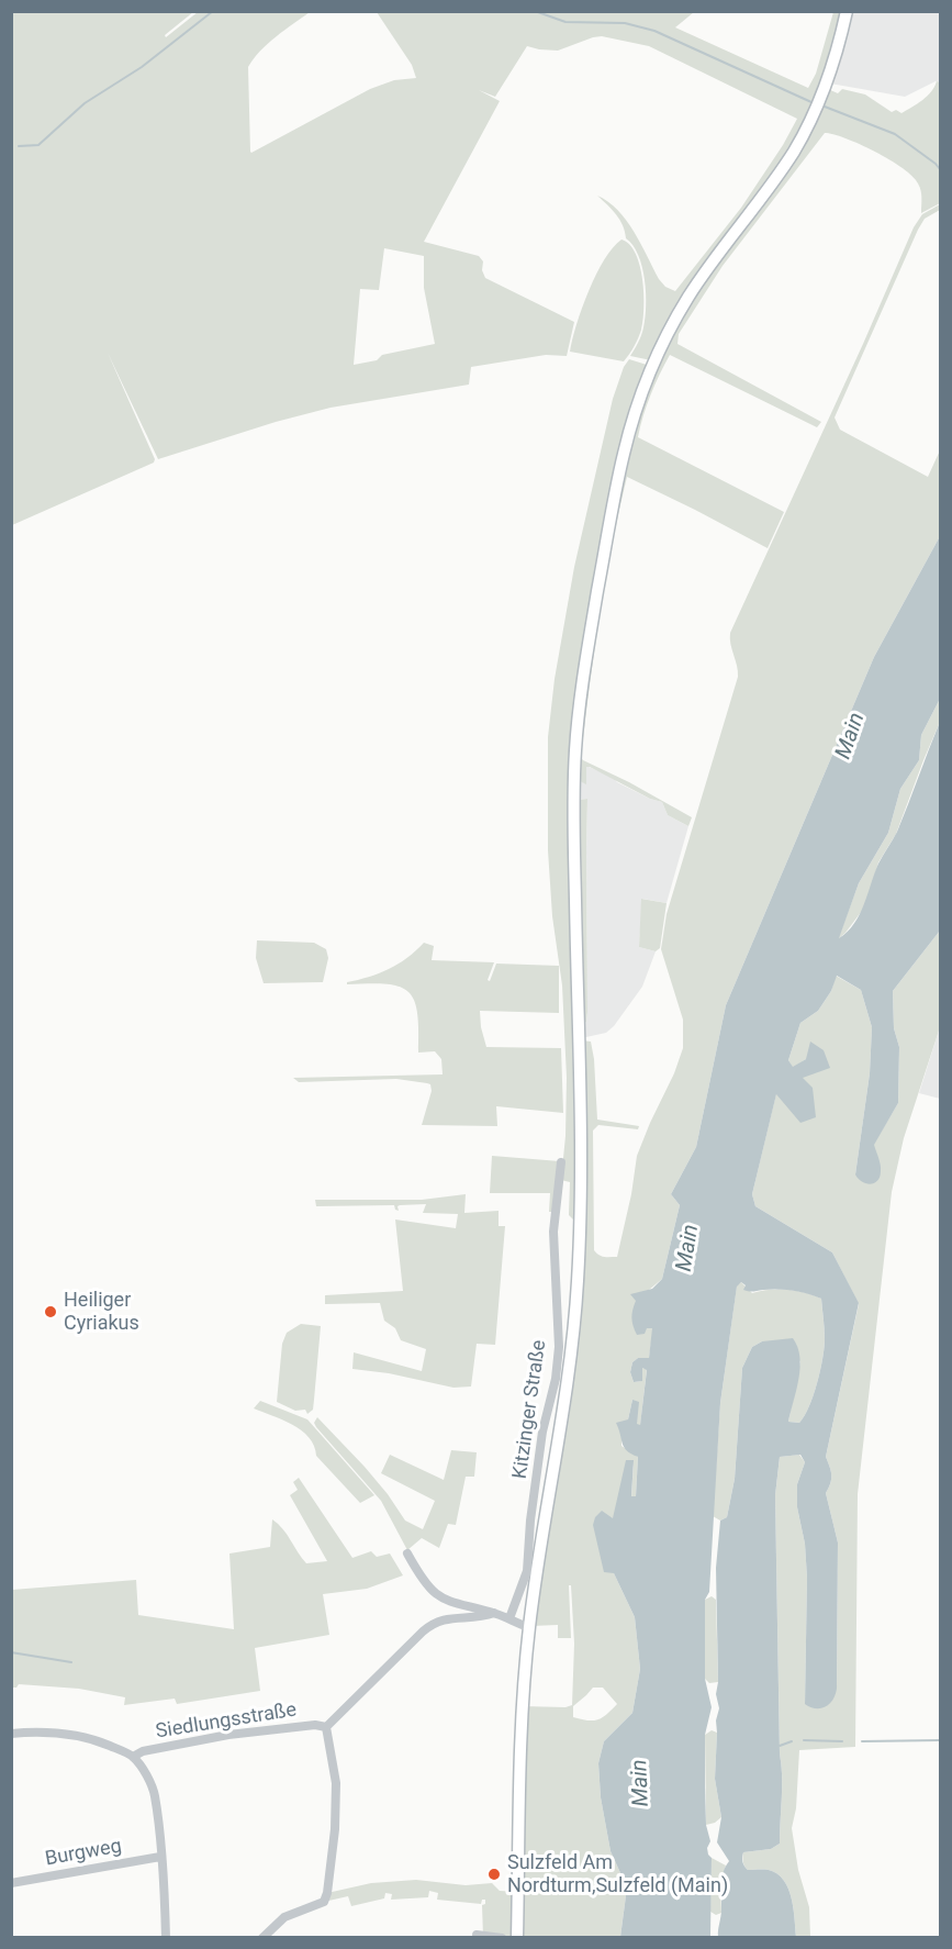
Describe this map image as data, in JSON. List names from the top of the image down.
{
  "streets": {
    "street": ["Kitzinger Straße", "Siedlungsstraße", "Burgweg"]
  },
  "water": ["Main"],
  "places": ["Heiliger Cyriakus", "Sulzfeld Am Nordturm,Sulzfeld (Main)"]
}
